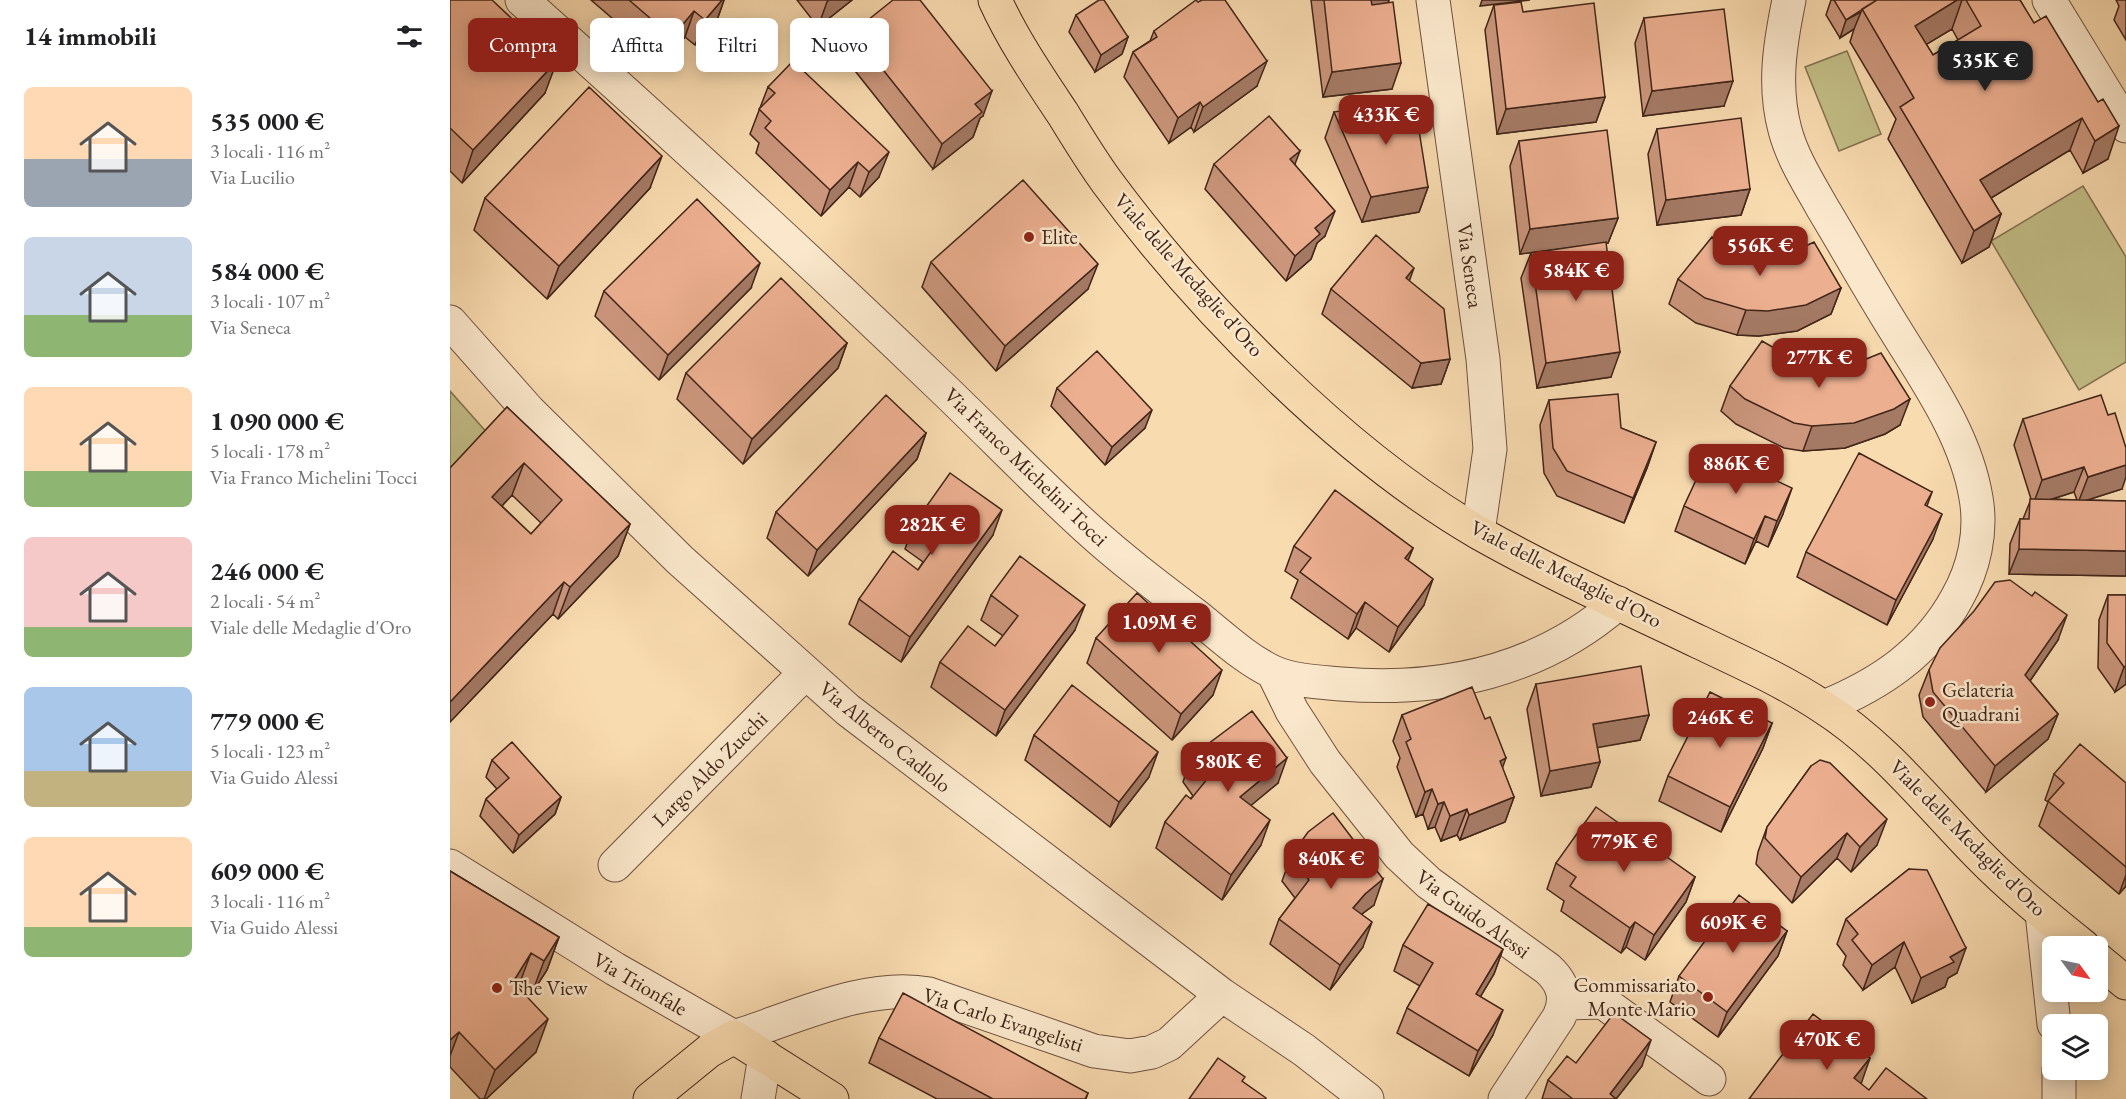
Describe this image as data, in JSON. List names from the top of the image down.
{
  "streets": {
    "main road": ["Viale delle Medaglie d'Oro", "Via Trionfale"],
    "street": [
      "Via Seneca",
      "Via Franco Michelini Tocci",
      "Via Alberto Cadlolo",
      "Largo Aldo Zucchi",
      "Via Guido Alessi",
      "Via Carlo Evangelisti"
    ]
  },
  "crossings": [
    ["Via Seneca", "Viale delle Medaglie d'Oro"],
    ["Viale delle Medaglie d'Oro", "Via Franco Michelini Tocci"],
    ["Via Franco Michelini Tocci", "Via Guido Alessi"],
    ["Via Alberto Cadlolo", "Largo Aldo Zucchi"],
    ["Via Alberto Cadlolo", "Via Carlo Evangelisti"],
    ["Via Trionfale", "Via Carlo Evangelisti"]
  ],
  "places": [
    "Elite",
    "Gelateria Quadrani",
    "The View",
    "Commissariato Monte Mario"
  ],
  "north": "bottom right",
  "page": {
    "heading": "14 immobili",
    "chip": [
      "Compra",
      "Affitta",
      "Filtri",
      "Nuovo"
    ],
    "price": [
      "535K €",
      "433K €",
      "556K €",
      "584K €",
      "277K €",
      "886K €",
      "282K €",
      "1.09M €",
      "246K €",
      "580K €",
      "779K €",
      "840K €",
      "609K €",
      "470K €"
    ],
    "list": [
      {
        "name": "535 000 €",
        "note": "3 locali · 116 m² · Via Lucilio"
      },
      {
        "name": "584 000 €",
        "note": "3 locali · 107 m² · Via Seneca"
      },
      {
        "name": "1 090 000 €",
        "note": "5 locali · 178 m² · Via Franco Michelini Tocci"
      },
      {
        "name": "246 000 €",
        "note": "2 locali · 54 m² · Viale delle Medaglie d'Oro"
      },
      {
        "name": "779 000 €",
        "note": "5 locali · 123 m² · Via Guido Alessi"
      },
      {
        "name": "609 000 €",
        "note": "3 locali · 116 m² · Via Guido Alessi"
      }
    ]
  }
}
